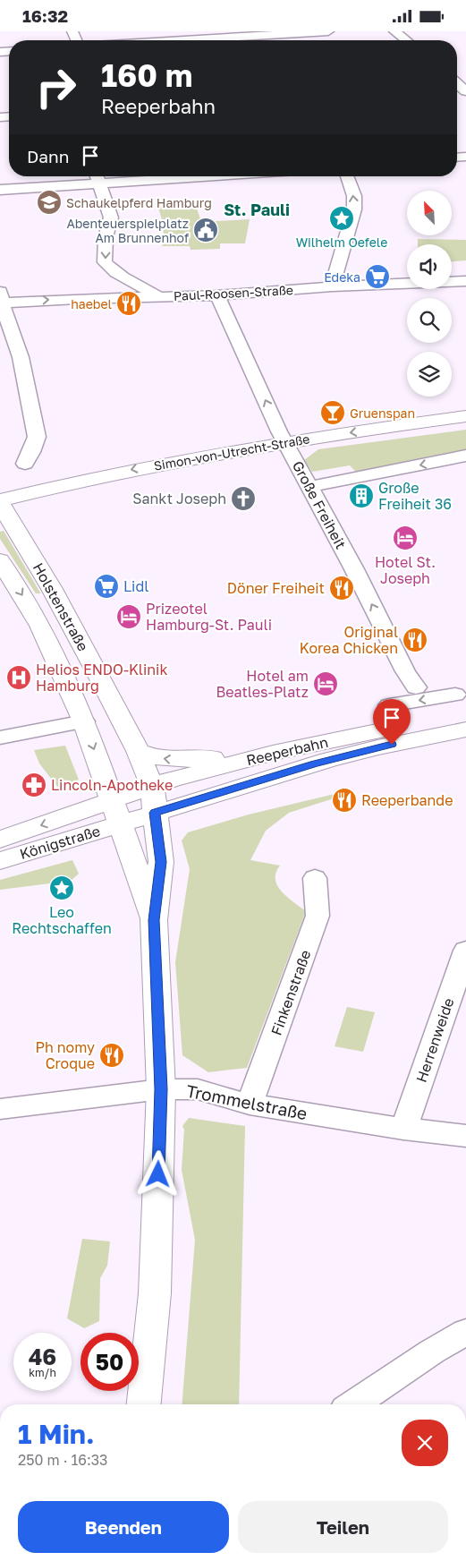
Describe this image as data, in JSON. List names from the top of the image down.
{
  "streets": {
    "main road": [
      "Simon-von-Utrecht-Straße",
      "Holstenstraße",
      "Reeperbahn",
      "Königstraße"
    ],
    "street": [
      "Paul-Roosen-Straße",
      "Große Freiheit",
      "Finkenstraße",
      "Herrenweide",
      "Trommelstraße"
    ]
  },
  "crossings": [
    ["Paul-Roosen-Straße", "Große Freiheit"],
    ["Simon-von-Utrecht-Straße", "Große Freiheit"],
    ["Simon-von-Utrecht-Straße", "Holstenstraße"],
    ["Holstenstraße", "Reeperbahn"],
    ["Holstenstraße", "Königstraße"],
    ["Reeperbahn", "Königstraße"],
    ["Finkenstraße", "Trommelstraße"],
    ["Herrenweide", "Trommelstraße"]
  ],
  "one_way": ["Simon-von-Utrecht-Straße", "Große Freiheit"],
  "districts": ["St. Pauli"],
  "places": {
    "school or university": ["Schaukelpferd Hamburg"],
    "place": ["Wilhelm Oefele", "Leo Rechtschaffen"],
    "public building": ["Abenteuerspielplatz Am Brunnenhof"],
    "supermarket": ["Edeka", "Lidl"],
    "restaurant": [
      "haebel",
      "Döner Freiheit",
      "Original Korea Chicken",
      "Reeperbande",
      "Ph nomy Croque"
    ],
    "bar": ["Gruenspan"],
    "building": ["Große Freiheit 36"],
    "church": ["Sankt Joseph"],
    "hotel": ["Hotel St. Joseph", "Prizeotel Hamburg-St. Pauli", "Hotel am Beatles-Platz"],
    "hospital": ["Helios ENDO-Klinik Hamburg"],
    "pharmacy": ["Lincoln-Apotheke"]
  },
  "north": "top left",
  "page": {
    "status": "16:32",
    "turn": ["160 m", "Reeperbahn"],
    "then": "Dann",
    "speed": "46 km/h",
    "limit": "50",
    "heading": ["1 Min.", "250 m · 16:33"],
    "buttons": ["Beenden", "Teilen"]
  }
}
